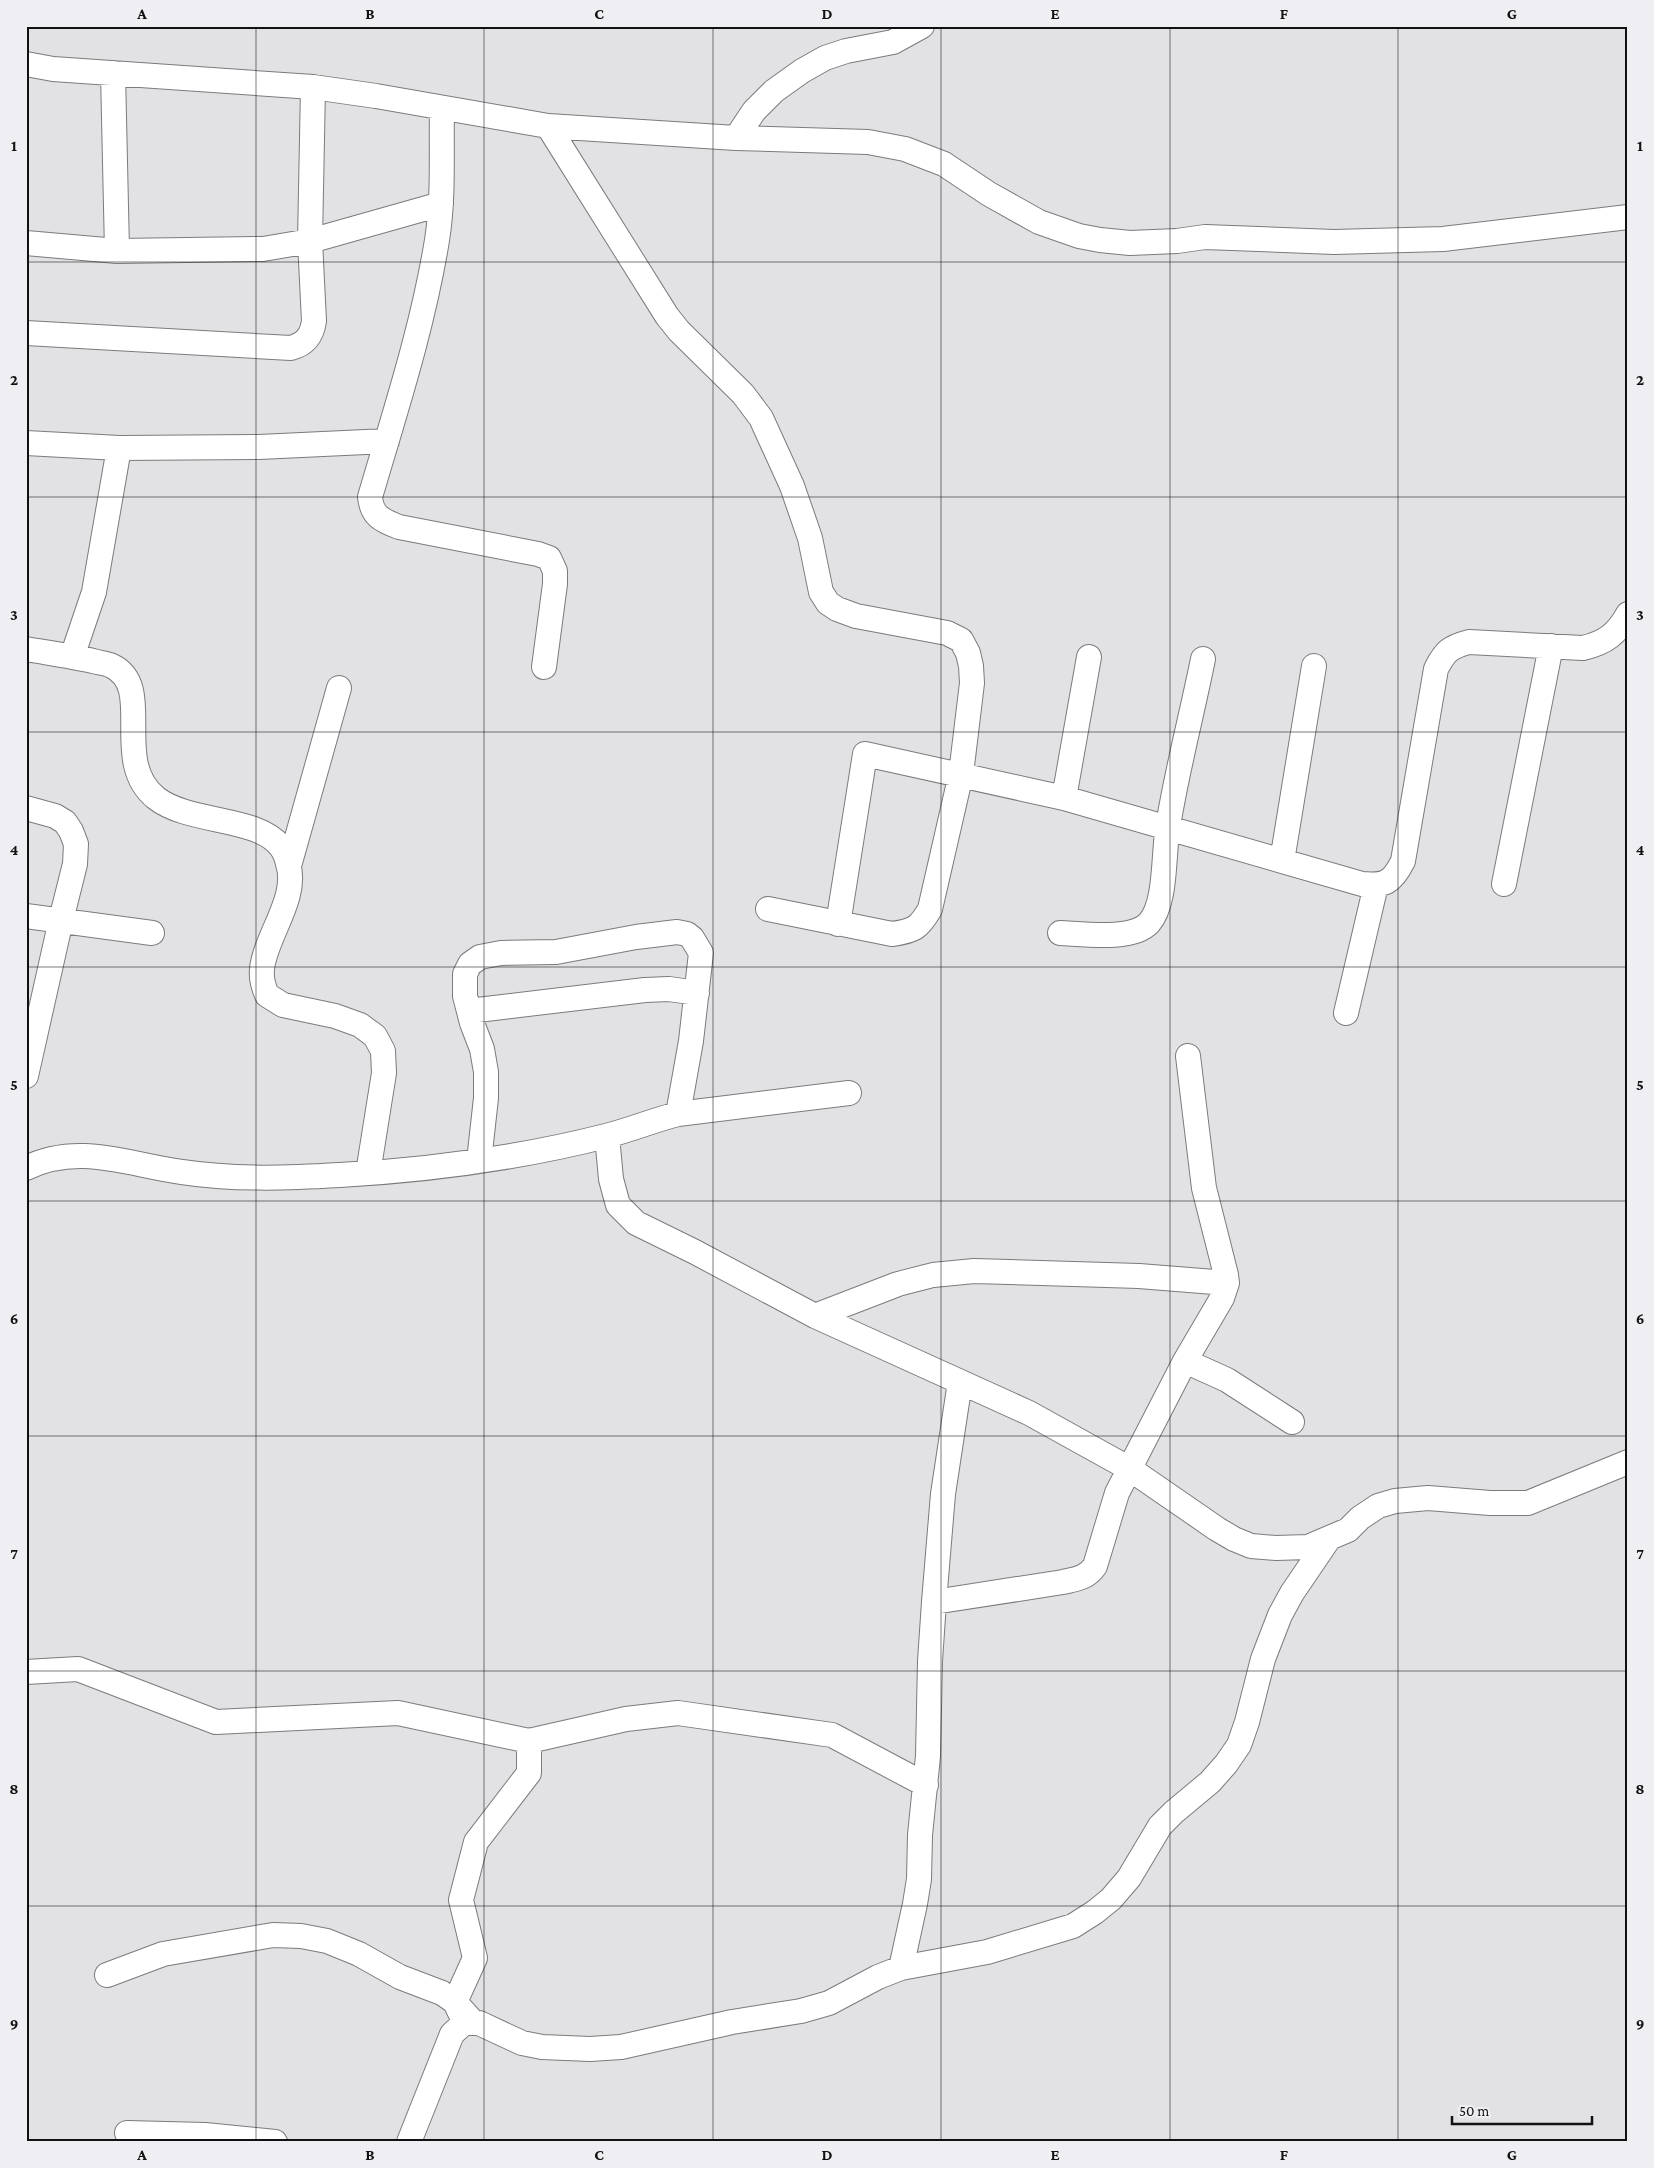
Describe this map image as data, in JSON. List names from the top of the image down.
{
  "scale_bar": "50 m",
  "grid": {
    "columns": [
      "A",
      "B",
      "C",
      "D",
      "E",
      "F",
      "G"
    ],
    "rows": [
      "1",
      "2",
      "3",
      "4",
      "5",
      "6",
      "7",
      "8",
      "9"
    ]
  }
}
